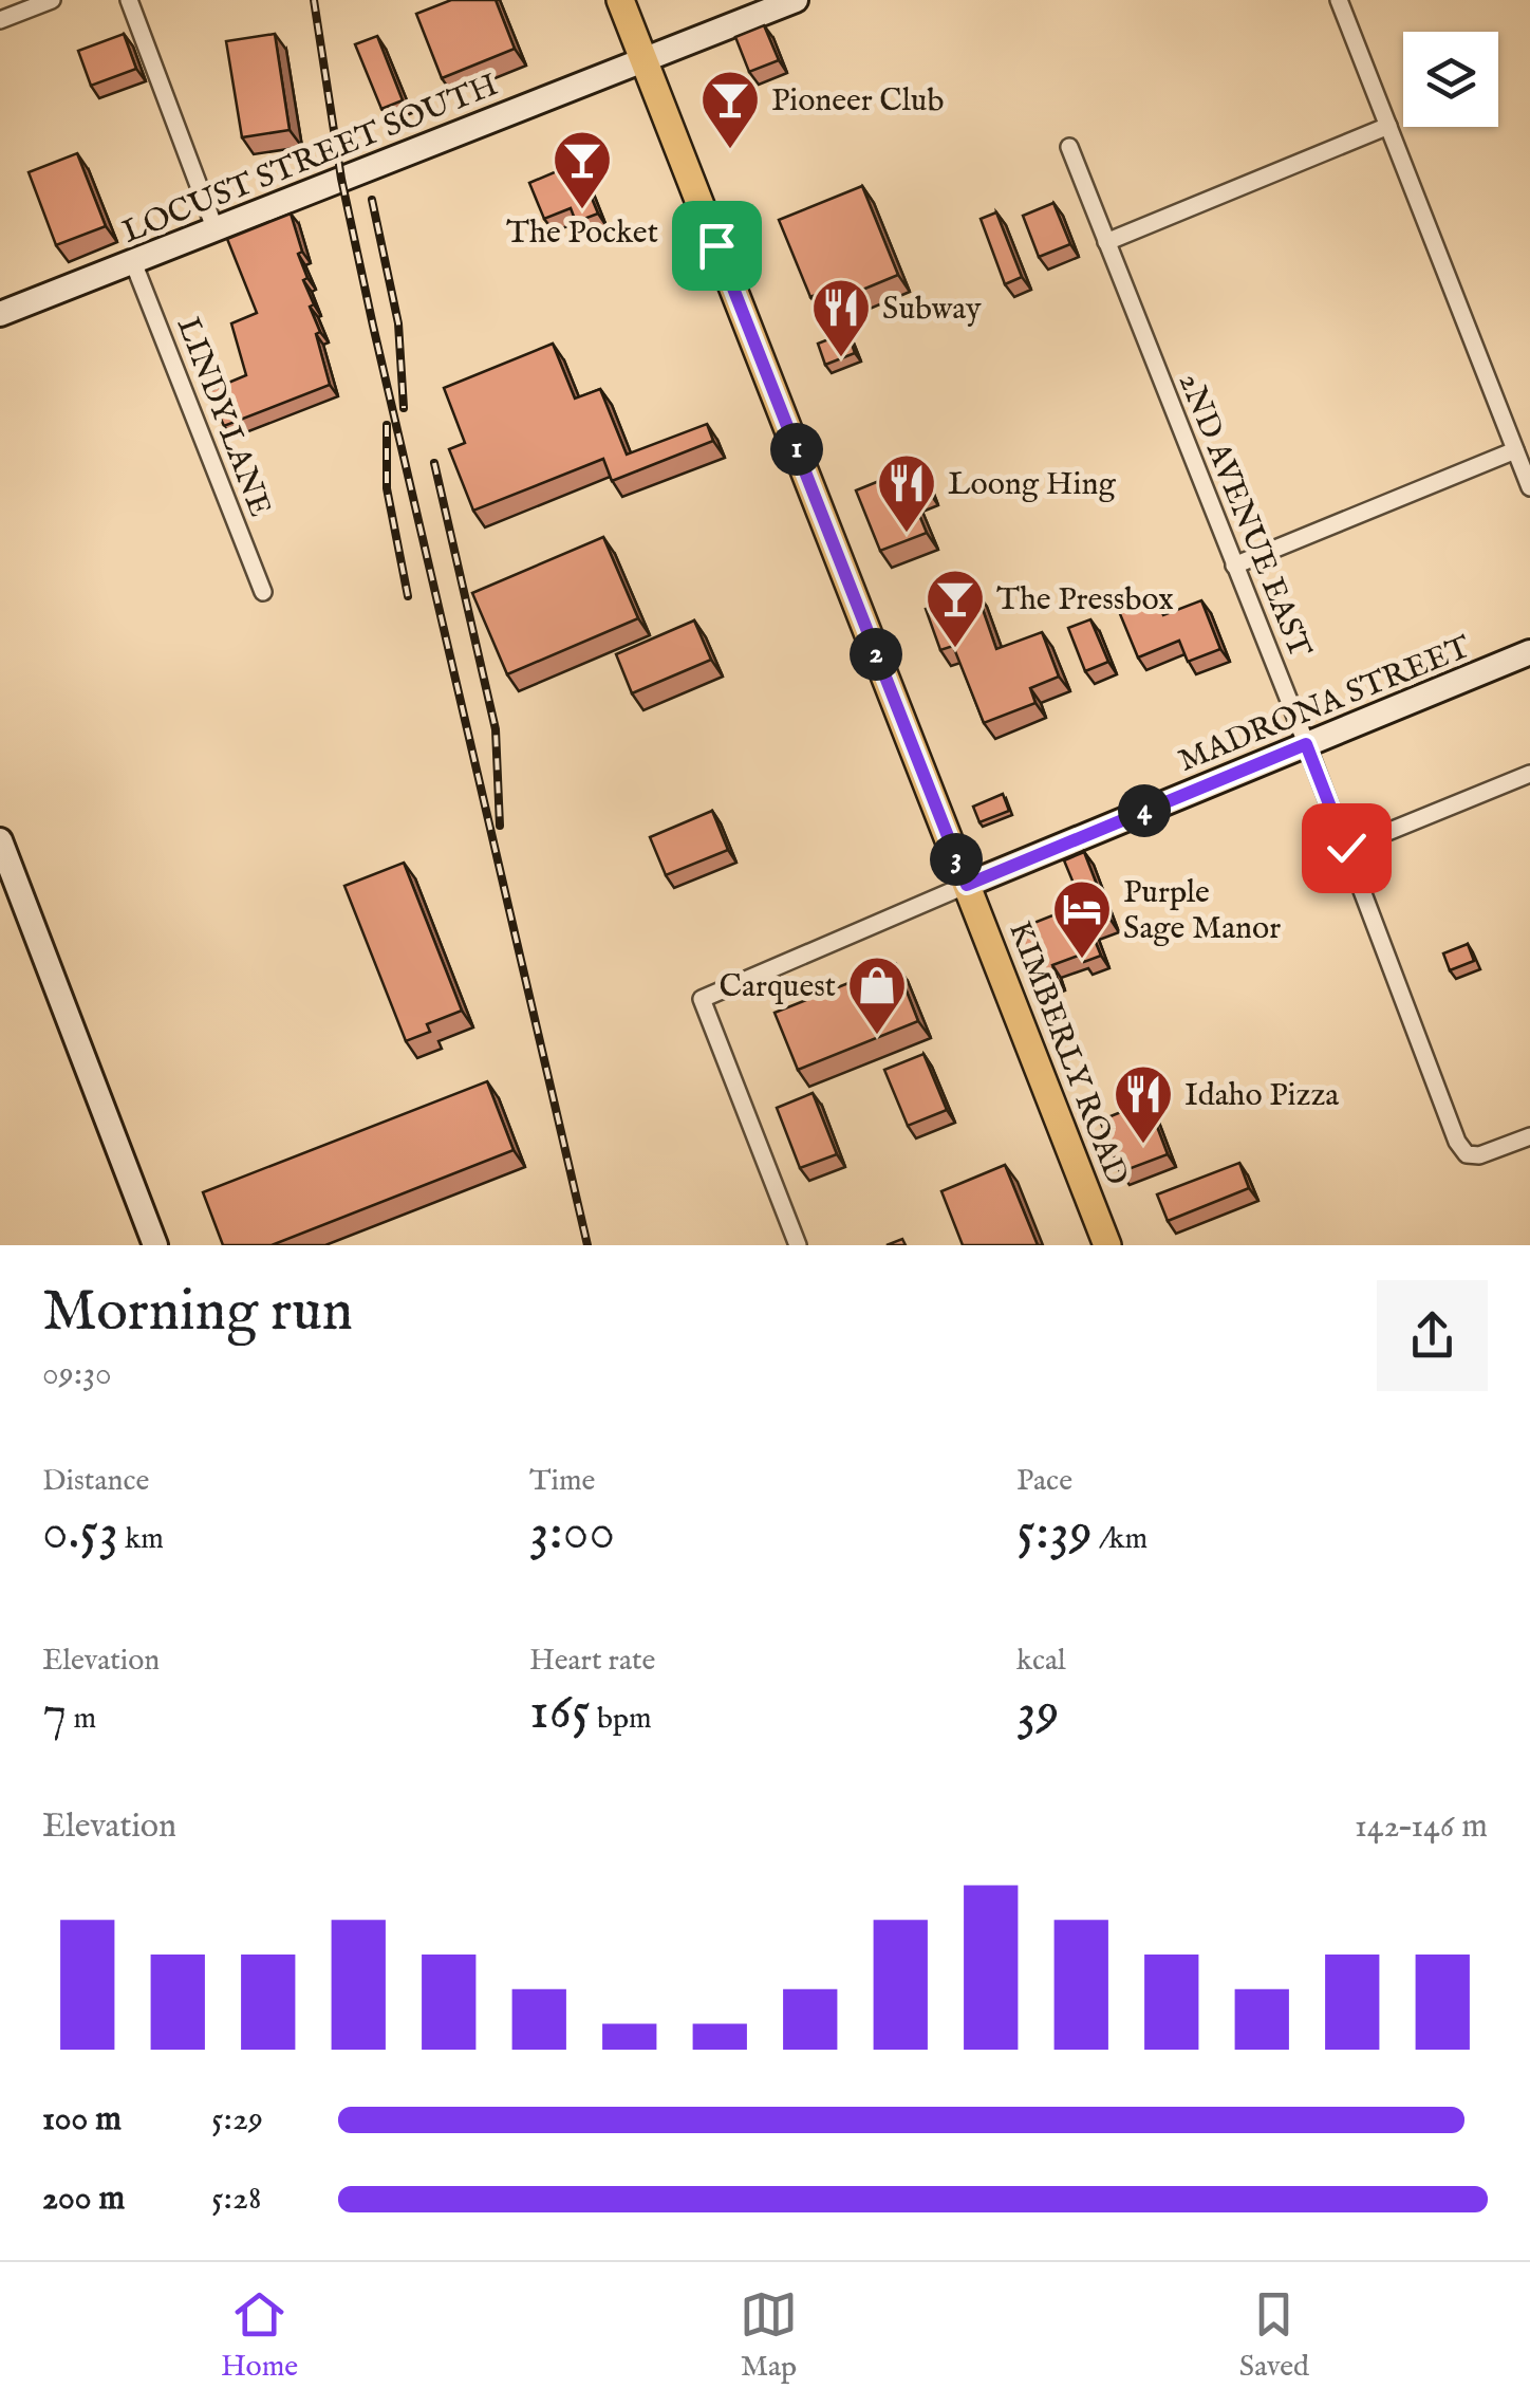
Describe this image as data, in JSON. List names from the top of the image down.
{
  "streets": {
    "main road": ["KIMBERLY ROAD"],
    "street": [
      "LOCUST STREET SOUTH",
      "LINDY LANE",
      "2ND AVENUE EAST",
      "MADRONA STREET"
    ]
  },
  "crossings": [
    ["LOCUST STREET SOUTH", "LINDY LANE"],
    ["LOCUST STREET SOUTH", "KIMBERLY ROAD"],
    ["2ND AVENUE EAST", "MADRONA STREET"],
    ["MADRONA STREET", "KIMBERLY ROAD"]
  ],
  "places": {
    "bar": ["Pioneer Club", "The Pocket", "The Pressbox"],
    "restaurant": ["Subway", "Loong Hing", "Idaho Pizza"],
    "hotel": ["Purple Sage Manor"],
    "shop": ["Carquest"]
  },
  "page": {
    "pins": [
      "1",
      "2",
      "4",
      "3"
    ],
    "heading": ["Morning run", "09:30"],
    "stats": [
      ["Distance", "0.53 km"],
      ["Time", "3:00"],
      ["Pace", "5:39 /km"],
      ["Elevation", "7 m"],
      ["Heart rate", "165 bpm"],
      ["kcal", "39"]
    ],
    "chart": ["Elevation", "142–146 m"],
    "list": [
      {
        "name": "100 m",
        "note": "5:29"
      },
      {
        "name": "200 m",
        "note": "5:28"
      }
    ],
    "tabs": ["Home", "Map", "Saved"]
  }
}
